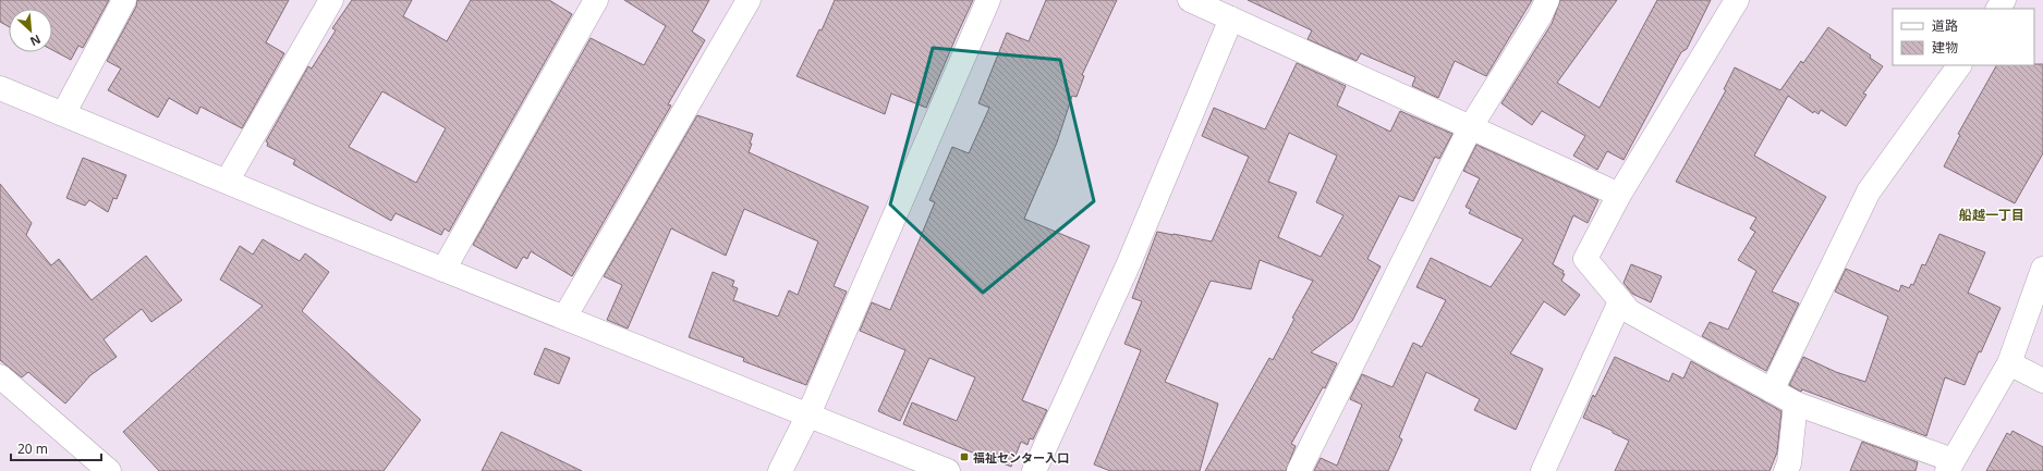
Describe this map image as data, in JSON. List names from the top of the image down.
{
  "districts": ["船越一丁目"],
  "places": {
    "transit": ["福祉センター入口"]
  },
  "legend": ["道路", "建物"],
  "scale_bar": "20 m",
  "north": "bottom right"
}
